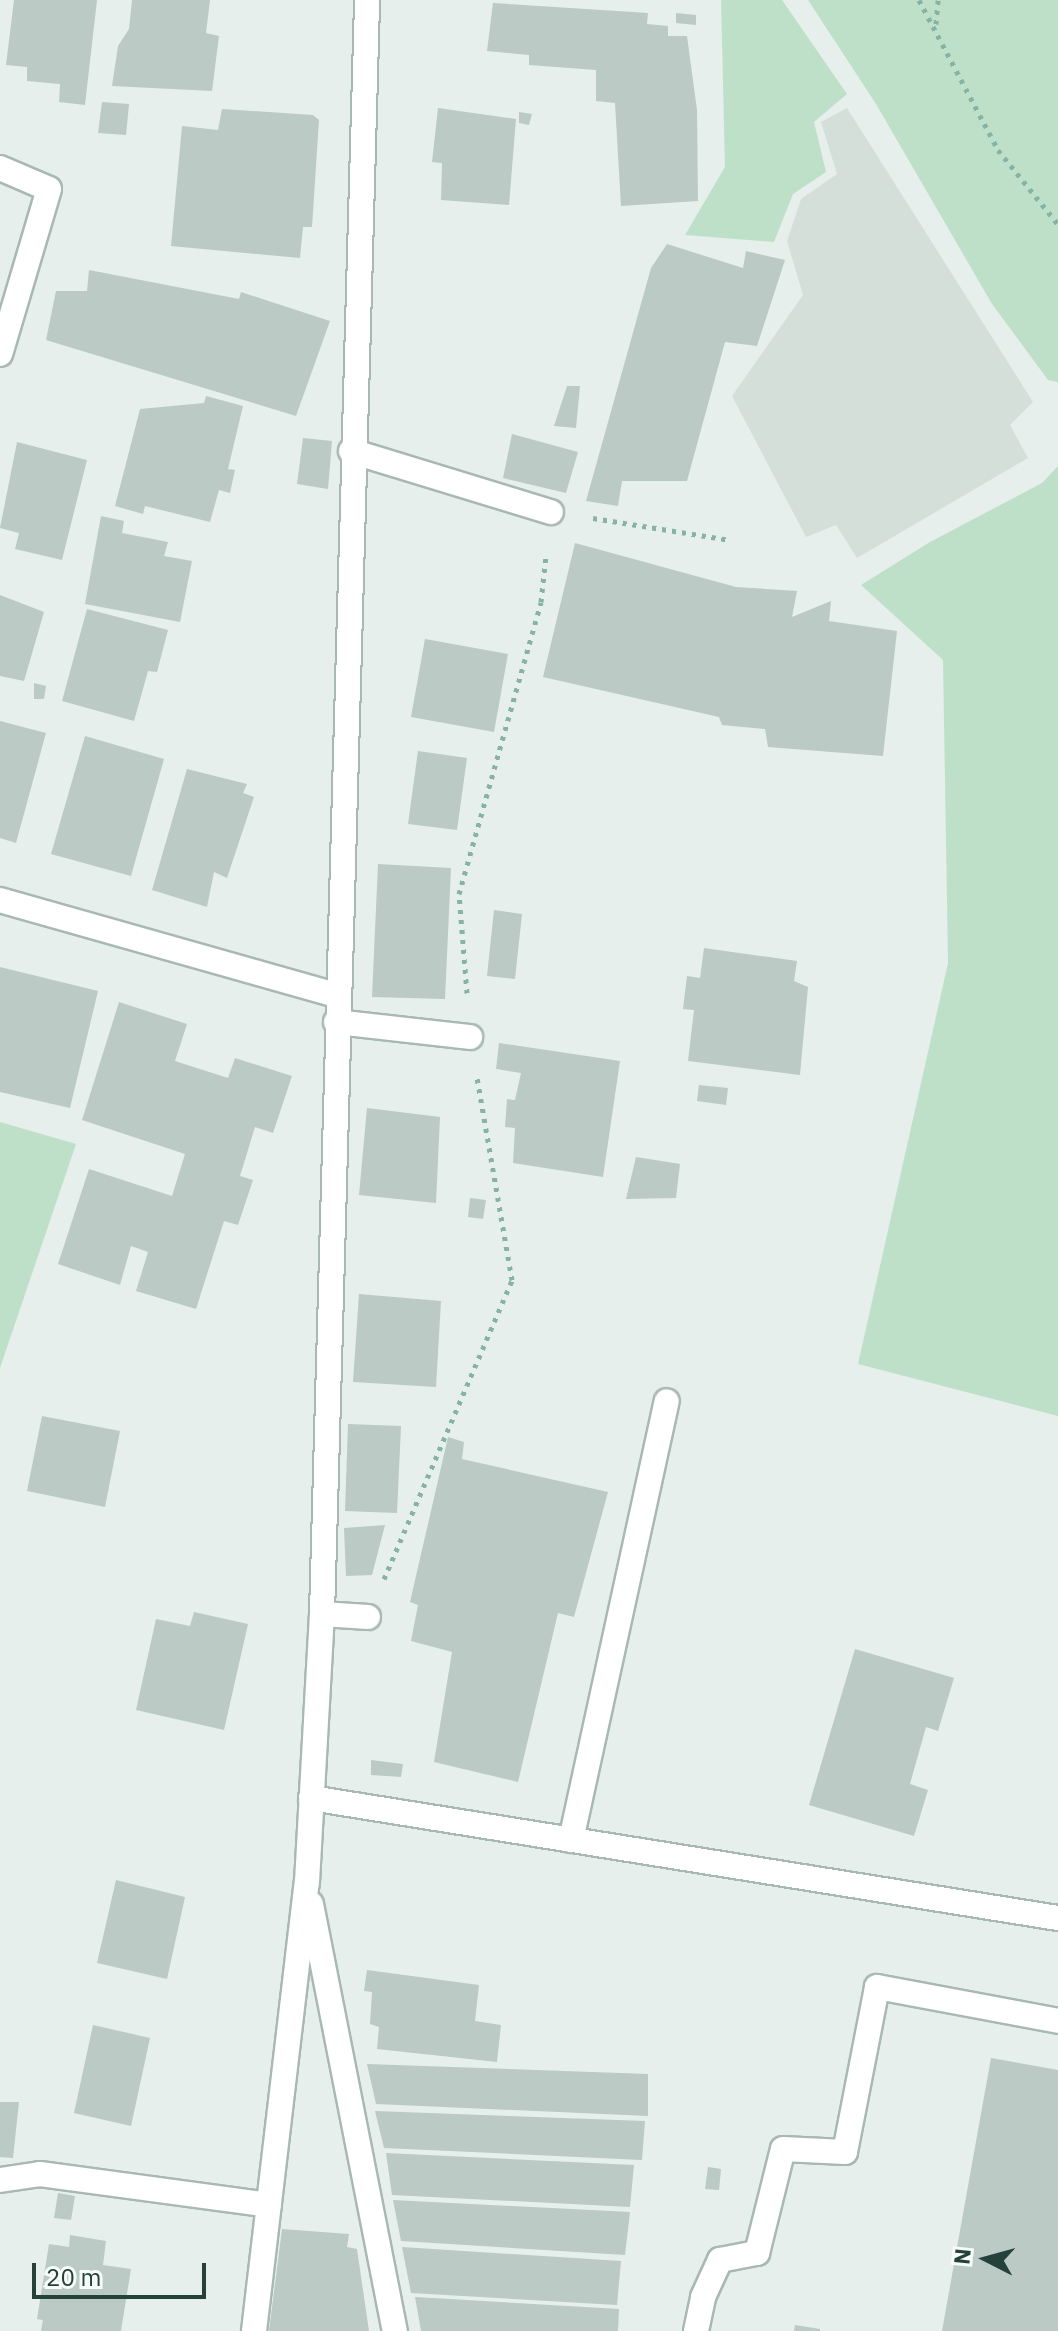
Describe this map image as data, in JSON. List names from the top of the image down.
{
  "scale_bar": "20 m",
  "north": "left"
}
